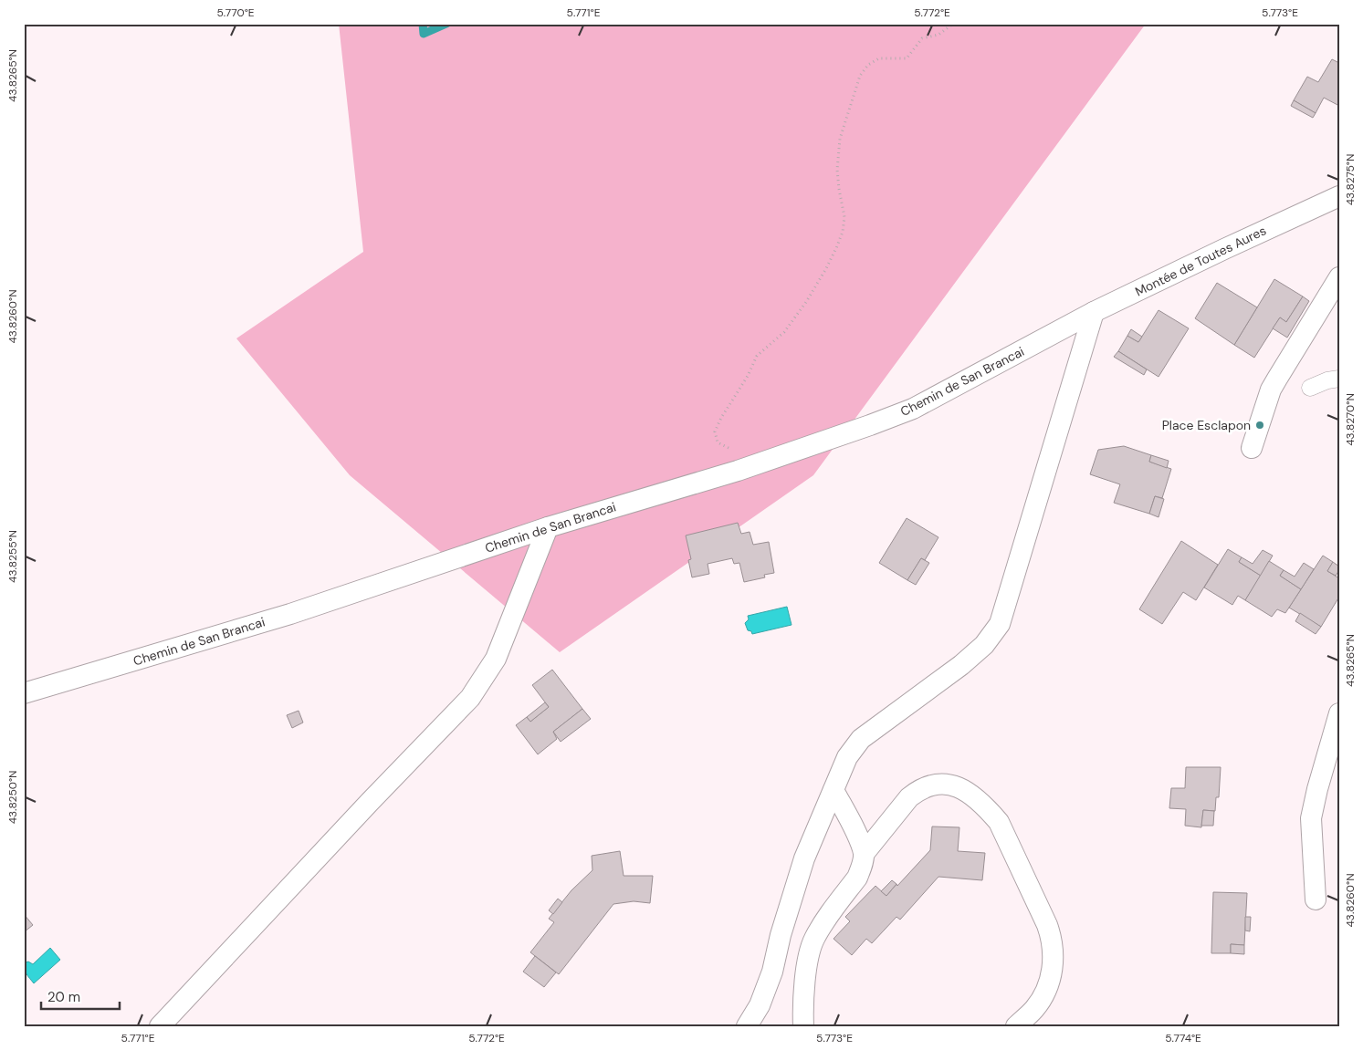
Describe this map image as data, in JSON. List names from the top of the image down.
{
  "streets": {
    "street": ["Montée de Toutes Aures", "Chemin de San Brancai"]
  },
  "crossings": [
    ["Montée de Toutes Aures", "Chemin de San Brancai"]
  ],
  "places": ["Place Esclapon"],
  "scale_bar": "20 m",
  "coordinates": [
    "5.770°E",
    "5.771°E",
    "5.772°E",
    "5.773°E",
    "43.8265°N",
    "43.8275°N",
    "43.8260°N",
    "43.8270°N",
    "43.8255°N",
    "43.8250°N",
    "5.774°E"
  ]
}
